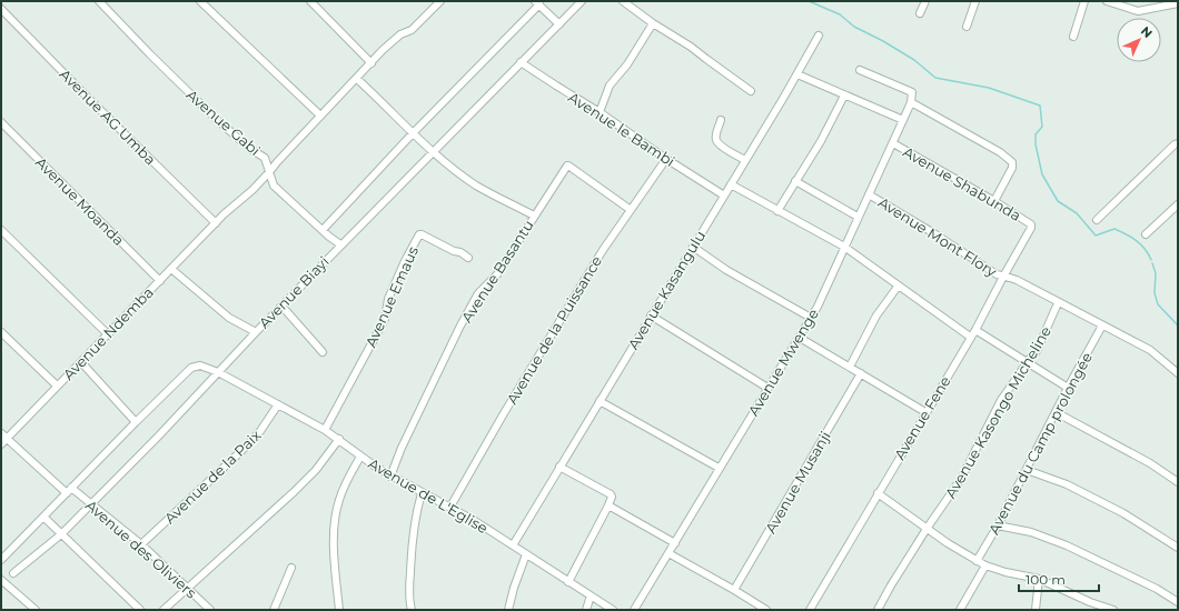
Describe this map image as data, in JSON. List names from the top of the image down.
{
  "streets": {
    "street": [
      "Avenue AG Umba",
      "Avenue Gabi",
      "Avenue le Bambi",
      "Avenue Shabunda",
      "Avenue Moanda",
      "Avenue Mont Flory",
      "Avenue Basantu",
      "Avenue Kasangulu",
      "Avenue Biayi",
      "Avenue Emaus",
      "Avenue de la Puissance",
      "Avenue Ndemba",
      "Avenue Mwenge",
      "Avenue Kasongo Micheline",
      "Avenue Fene",
      "Avenue du Camp prolongée",
      "Avenue de la Paix",
      "Avenue Musanji",
      "Avenue de L'Eglise",
      "Avenue des Oliviers"
    ]
  },
  "crossings": [
    ["Avenue AG Umba", "Avenue Ndemba"],
    ["Avenue Gabi", "Avenue Biayi"],
    ["Avenue Gabi", "Avenue Ndemba"],
    ["Avenue le Bambi", "Avenue Kasangulu"],
    ["Avenue le Bambi", "Avenue Biayi"],
    ["Avenue le Bambi", "Avenue de la Puissance"],
    ["Avenue Shabunda", "Avenue Mwenge"],
    ["Avenue Shabunda", "Avenue Fene"],
    ["Avenue Moanda", "Avenue Ndemba"],
    ["Avenue Mont Flory", "Avenue Mwenge"],
    ["Avenue Mont Flory", "Avenue Kasongo Micheline"],
    ["Avenue Mont Flory", "Avenue Fene"],
    ["Avenue Mont Flory", "Avenue du Camp prolongée"],
    ["Avenue Basantu", "Avenue de la Puissance"],
    ["Avenue Basantu", "Avenue de L'Eglise"],
    ["Avenue Kasangulu", "Avenue de L'Eglise"],
    ["Avenue Biayi", "Avenue de L'Eglise"],
    ["Avenue Biayi", "Avenue des Oliviers"],
    ["Avenue Emaus", "Avenue de L'Eglise"],
    ["Avenue de la Puissance", "Avenue de L'Eglise"],
    ["Avenue Ndemba", "Avenue des Oliviers"],
    ["Avenue de la Paix", "Avenue de L'Eglise"],
    ["Avenue de la Paix", "Avenue des Oliviers"]
  ],
  "scale_bar": "100 m",
  "north": "top right"
}
